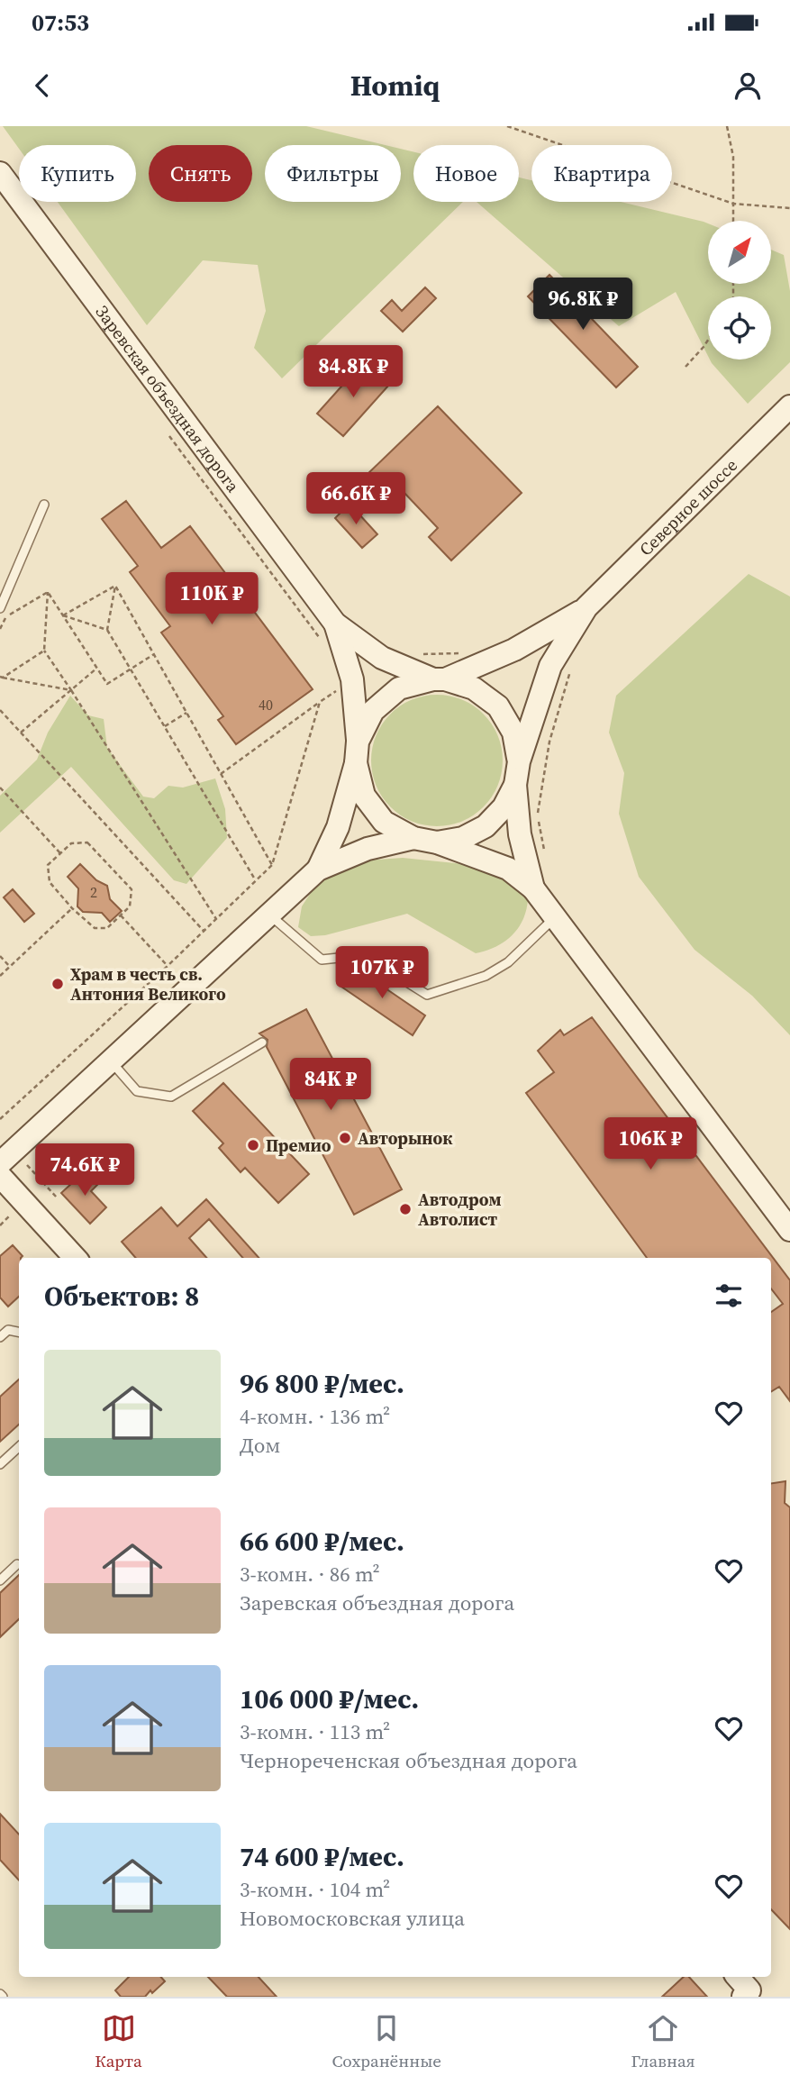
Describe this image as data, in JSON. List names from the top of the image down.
{
  "streets": {
    "main road": ["Заревская объездная дорога", "Северное шоссе"]
  },
  "places": [
    "Храм в честь св. Антония Великого",
    "Авторынок",
    "Премио",
    "Автодром Автолист"
  ],
  "house_numbers": ["40", "2"],
  "north": "top right",
  "page": {
    "status": "07:53",
    "header": "Homiq",
    "chip": [
      "Купить",
      "Снять",
      "Фильтры",
      "Новое",
      "Квартира"
    ],
    "price": [
      "96.8K ₽",
      "84.8K ₽",
      "66.6K ₽",
      "110K ₽",
      "107K ₽",
      "84K ₽",
      "106K ₽",
      "74.6K ₽"
    ],
    "heading": "Объектов: 8",
    "list": [
      {
        "name": "96 800 ₽/мес.",
        "note": "4-комн. · 136 m² · Дом"
      },
      {
        "name": "66 600 ₽/мес.",
        "note": "3-комн. · 86 m² · Заревская объездная дорога"
      },
      {
        "name": "106 000 ₽/мес.",
        "note": "3-комн. · 113 m² · Чернореченская объездная дорога"
      },
      {
        "name": "74 600 ₽/мес.",
        "note": "3-комн. · 104 m² · Новомосковская улица"
      }
    ],
    "tabs": ["Карта", "Сохранённые", "Главная"]
  }
}
